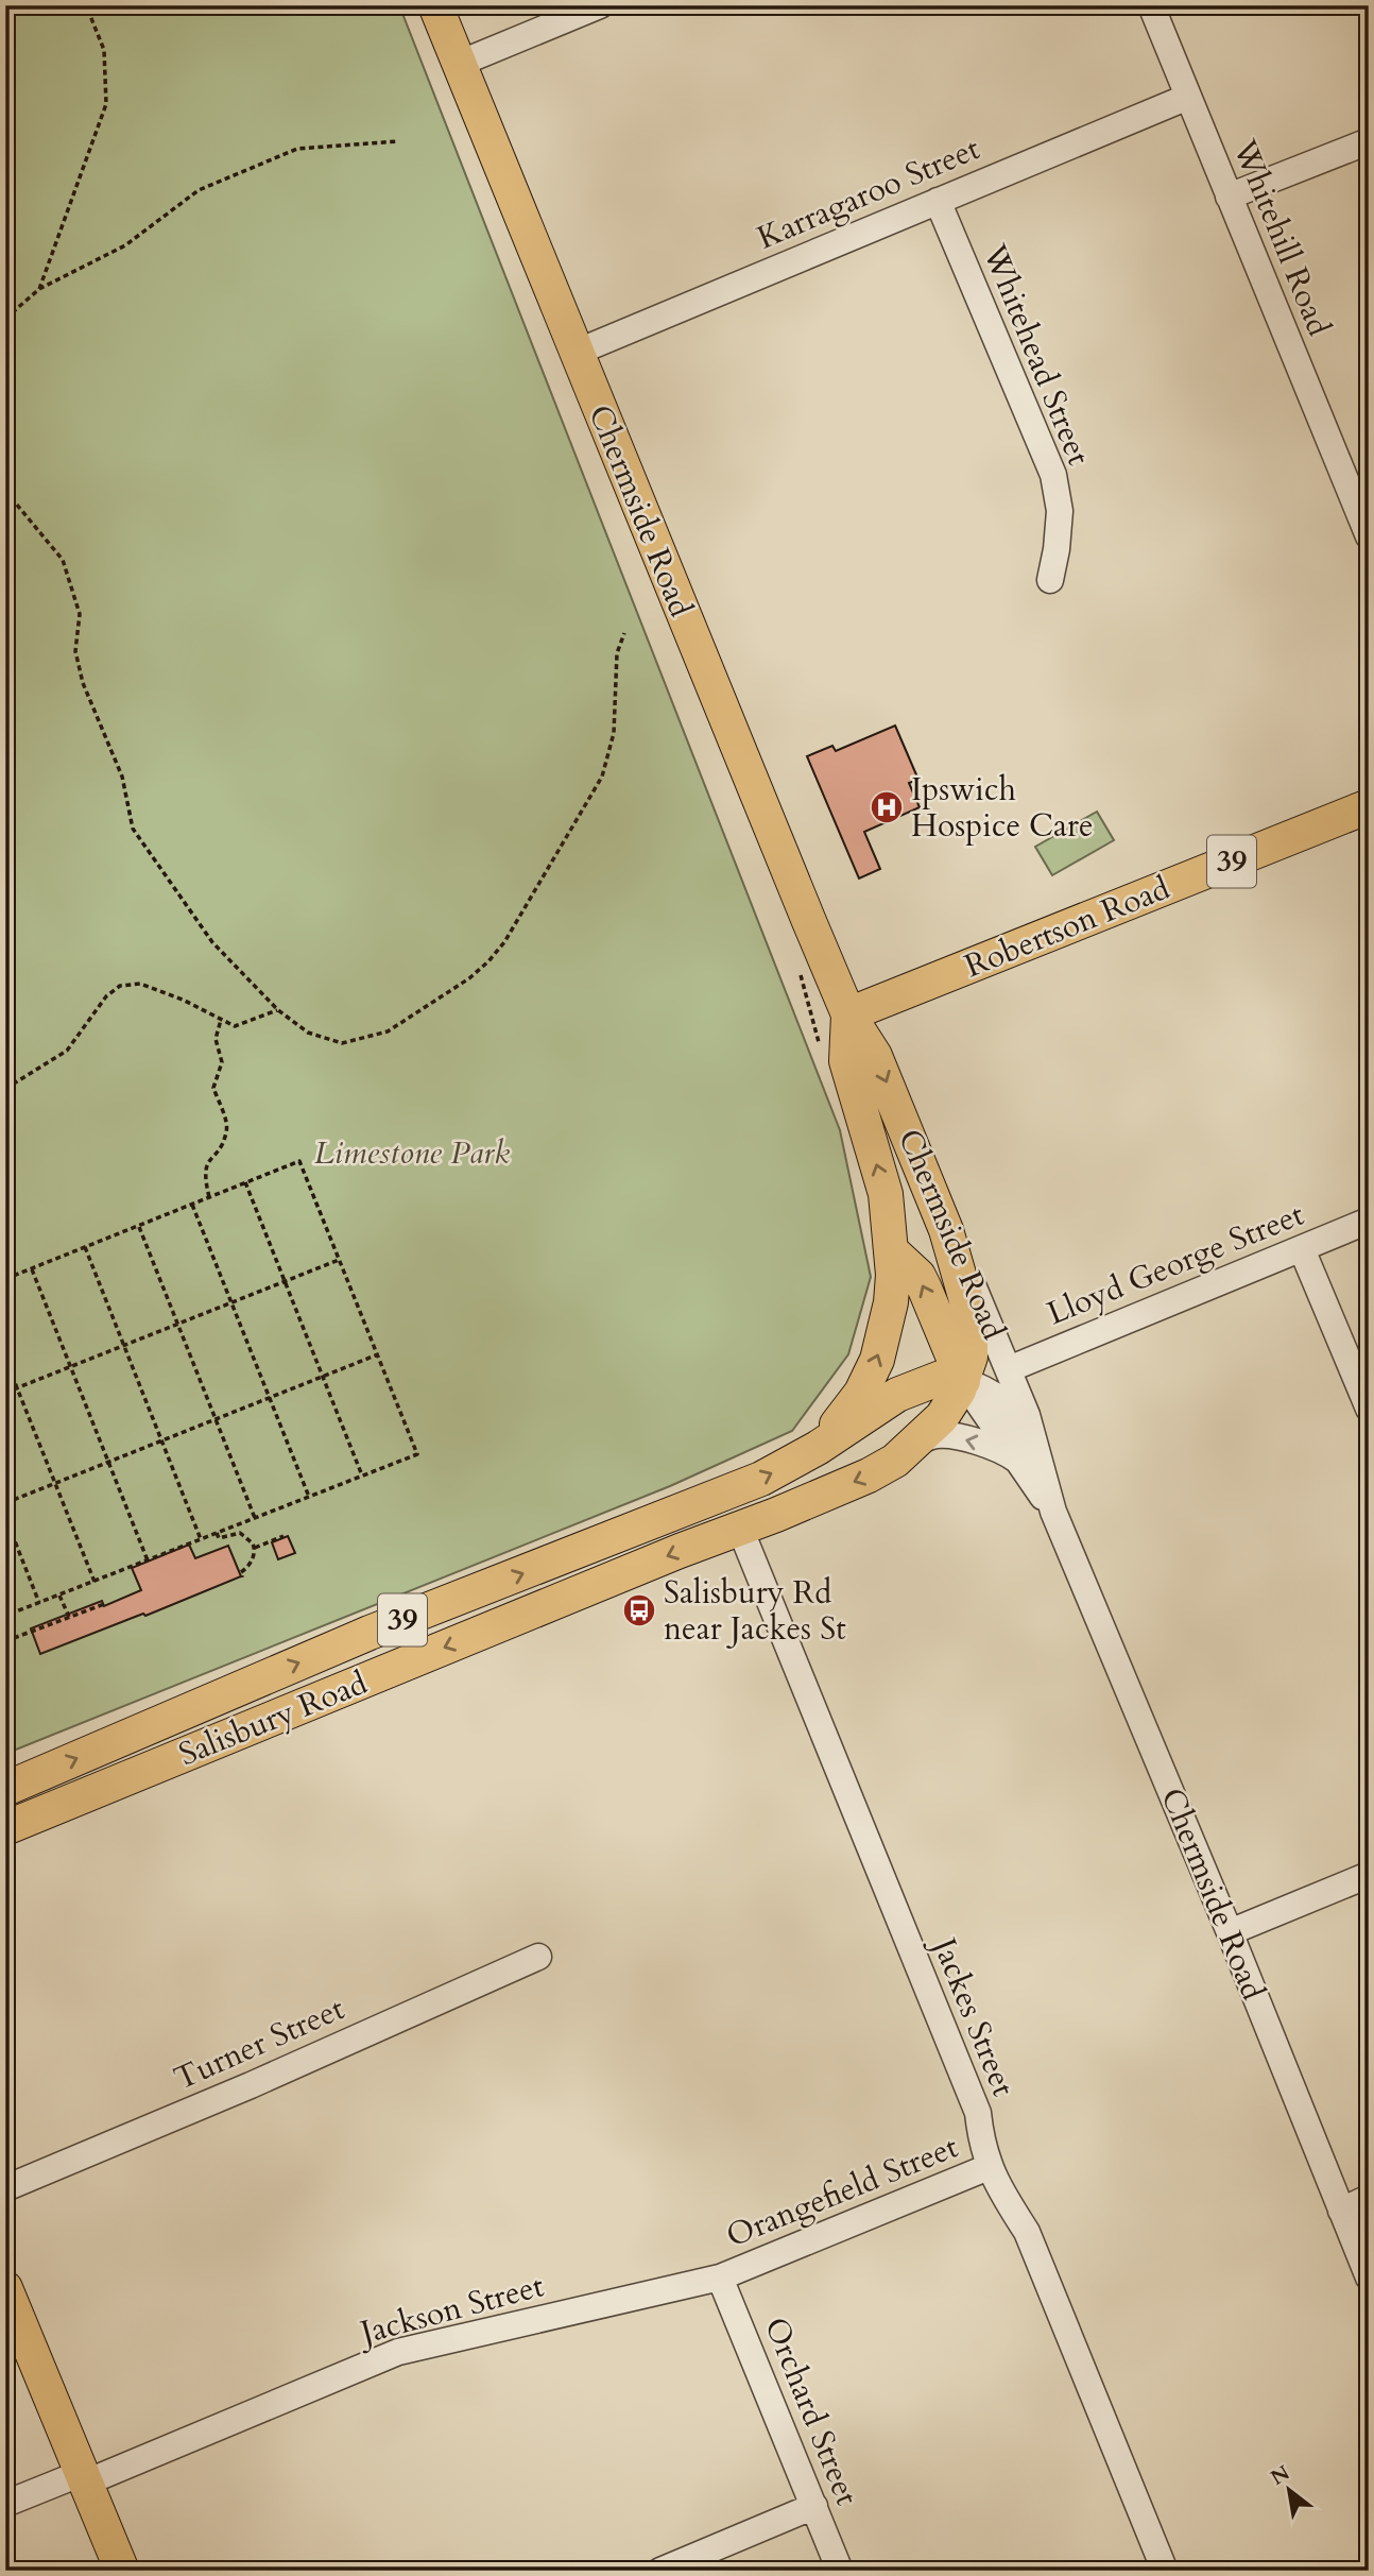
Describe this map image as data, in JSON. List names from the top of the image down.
{
  "streets": {
    "main road": [
      "Chermside Road",
      "39",
      "Robertson Road",
      "Salisbury Road"
    ],
    "street": [
      "Karragaroo Street",
      "Whitehill Road",
      "Whitehead Street",
      "Lloyd George Street",
      "Jackes Street",
      "Turner Street",
      "Orangefield Street",
      "Jackson Street",
      "Orchard Street"
    ]
  },
  "crossings": [
    ["Karragaroo Street", "Whitehill Road"],
    ["Karragaroo Street", "Whitehead Street"],
    ["Karragaroo Street", "Chermside Road"],
    ["Chermside Road", "Robertson Road"],
    ["Chermside Road", "Lloyd George Street"],
    ["Chermside Road", "Salisbury Road"],
    ["Salisbury Road", "Jackes Street"],
    ["Jackes Street", "Orangefield Street"],
    ["Orangefield Street", "Jackson Street"],
    ["Orangefield Street", "Orchard Street"],
    ["Jackson Street", "Orchard Street"]
  ],
  "parks": ["Limestone Park"],
  "places": {
    "hospital": ["Ipswich Hospice Care"],
    "bus stop": ["Salisbury Rd near Jackes St"]
  },
  "north": "top left"
}
